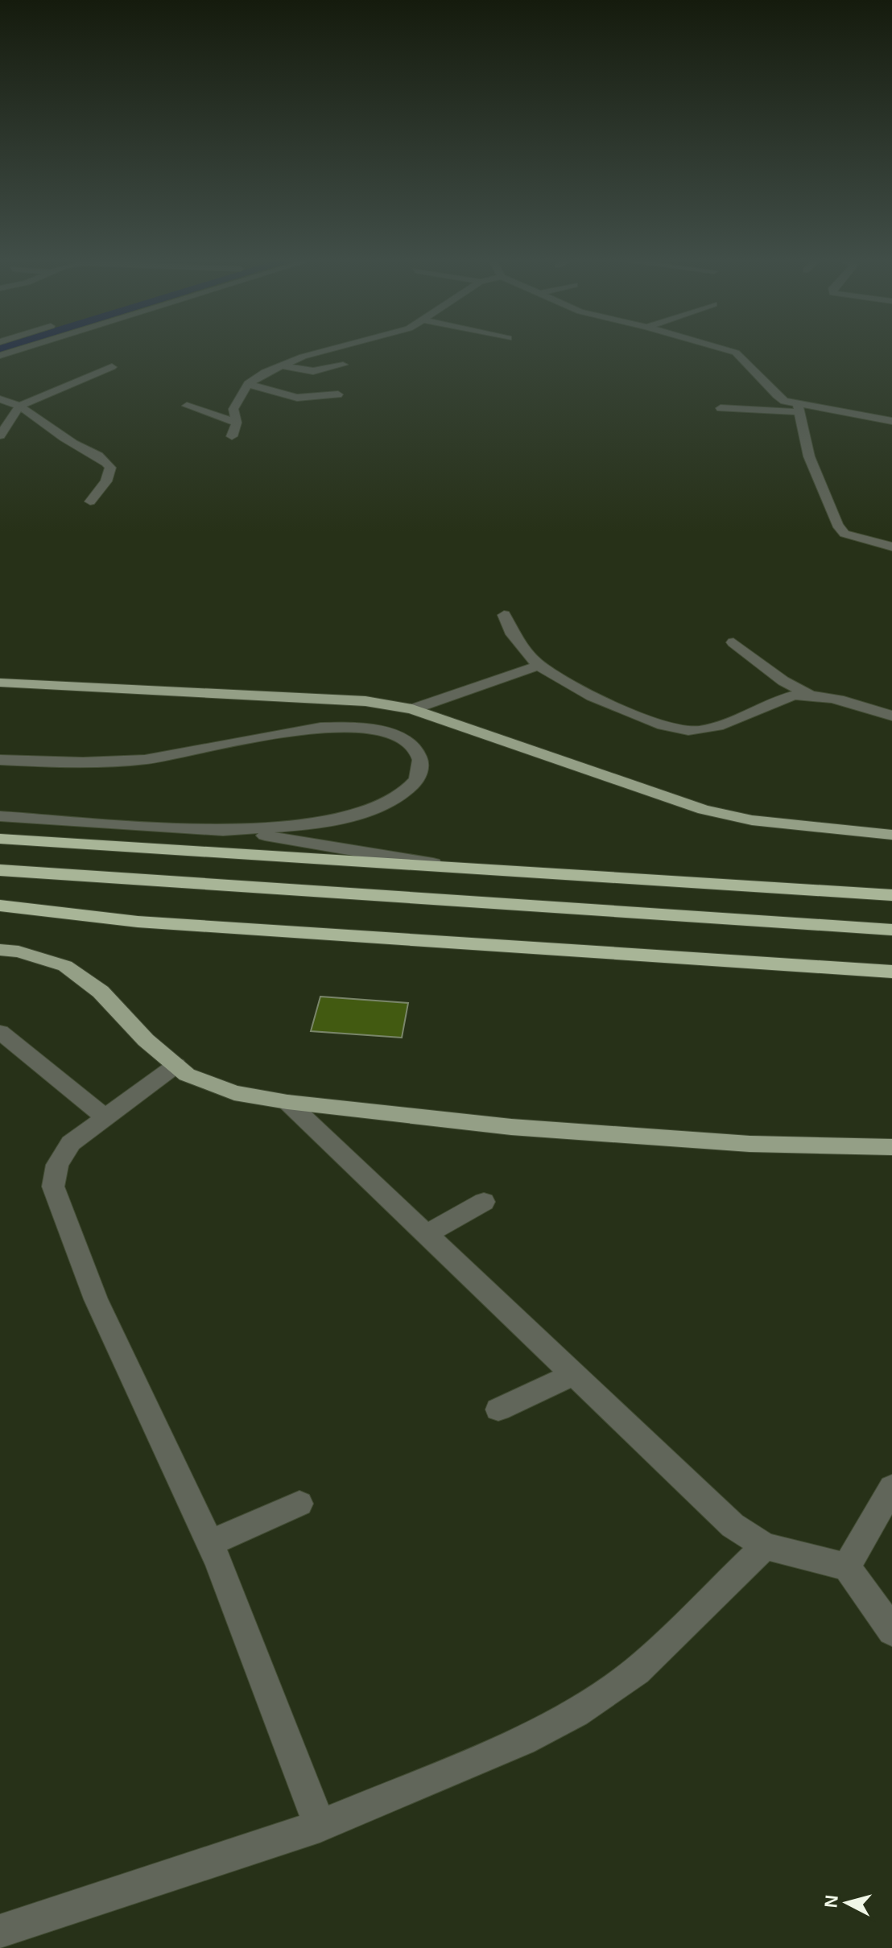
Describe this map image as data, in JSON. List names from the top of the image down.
{
  "north": "left"
}
